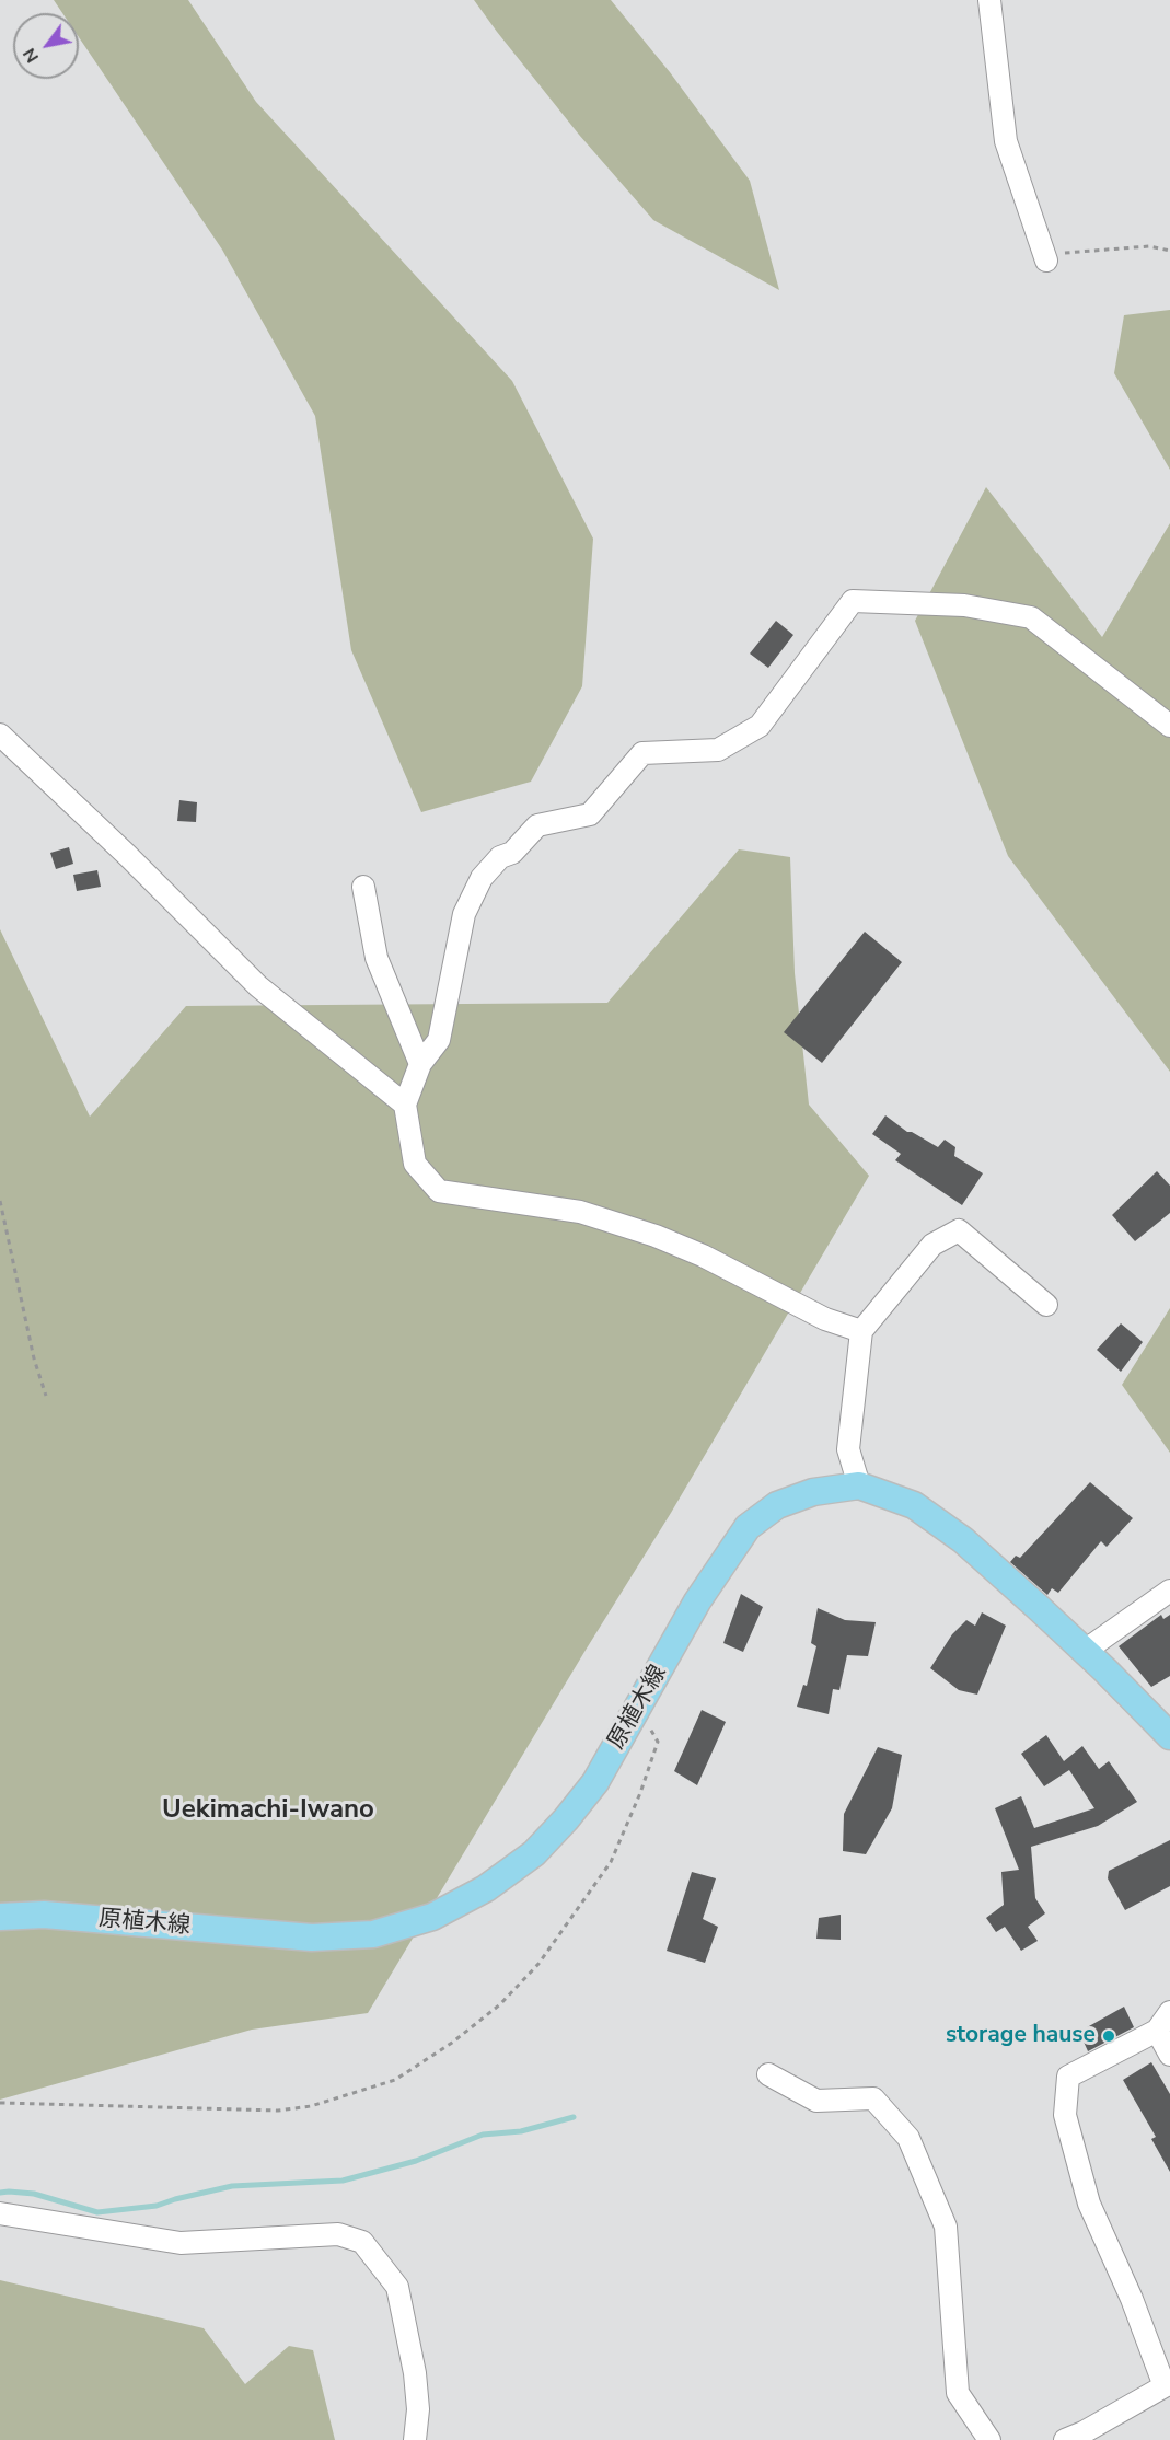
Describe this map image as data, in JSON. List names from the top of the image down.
{
  "streets": {
    "main road": ["原植木線"]
  },
  "districts": ["Uekimachi-Iwano"],
  "places": ["storage hause"],
  "north": "bottom left"
}
